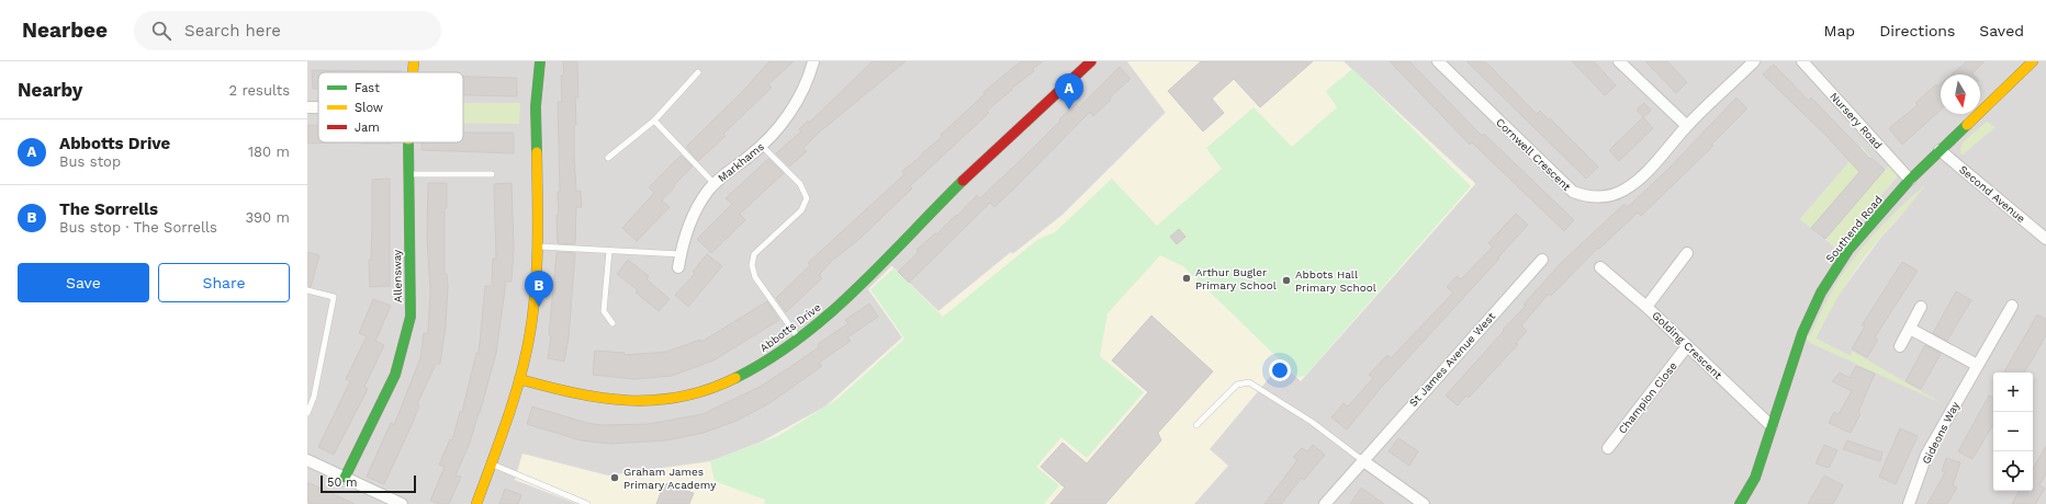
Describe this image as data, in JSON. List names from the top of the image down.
{
  "streets": {
    "street": [
      "Nursery Road",
      "Cornwell Crescent",
      "Markhams",
      "Second Avenue",
      "Southend Road",
      "Allensway",
      "Abbotts Drive",
      "Golding Crescent",
      "St James Avenue West",
      "Champion Close",
      "Gideons Way"
    ]
  },
  "crossings": [
    ["Nursery Road", "Southend Road"],
    ["Second Avenue", "Southend Road"],
    ["Southend Road", "Golding Crescent"],
    ["Golding Crescent", "Champion Close"]
  ],
  "places": ["Arthur Bugler Primary School", "Abbots Hall Primary School", "Graham James Primary Academy"],
  "legend": ["Fast", "Slow", "Jam"],
  "scale_bar": "50 m",
  "north": "bottom",
  "page": {
    "header": "Nearbee",
    "search": "Search here",
    "nav": ["Map", "Directions", "Saved"],
    "heading": ["Nearby", "2 results"],
    "pins": ["A", "B"],
    "list": [
      {
        "mark": "A",
        "name": "Abbotts Drive",
        "note": "Bus stop",
        "value": "180 m"
      },
      {
        "mark": "B",
        "name": "The Sorrells",
        "note": "Bus stop · The Sorrells",
        "value": "390 m"
      }
    ],
    "buttons": ["Save", "Share"],
    "map_buttons": ["+", "−"],
    "scale": "50 m"
  }
}
